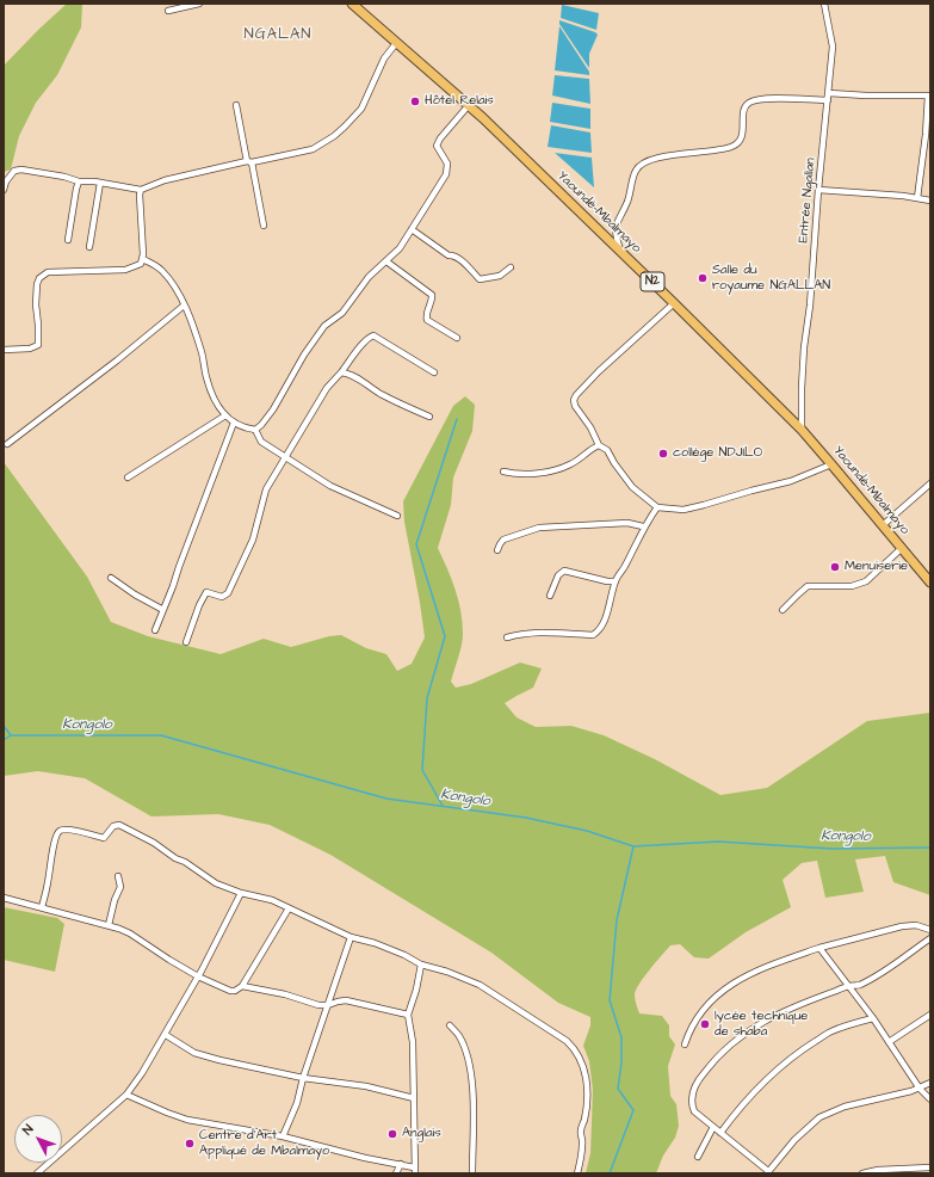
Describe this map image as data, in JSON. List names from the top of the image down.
{
  "streets": {
    "highway": ["Yaoundé-Mbalmayo", "N2"],
    "street": ["Entrée Ngallan"]
  },
  "crossings": [
    ["Entrée Ngallan", "Yaoundé-Mbalmayo"]
  ],
  "districts": ["NGALAN"],
  "water": ["Kongolo"],
  "places": [
    "Hôtel Relais",
    "Salle du royaume NGALLAN",
    "collège NDJILO",
    "Menuiserie",
    "lycée technique de shaba",
    "Anglais",
    "Centre d'Art Appliqué de Mbalmayo"
  ],
  "north": "top left"
}
